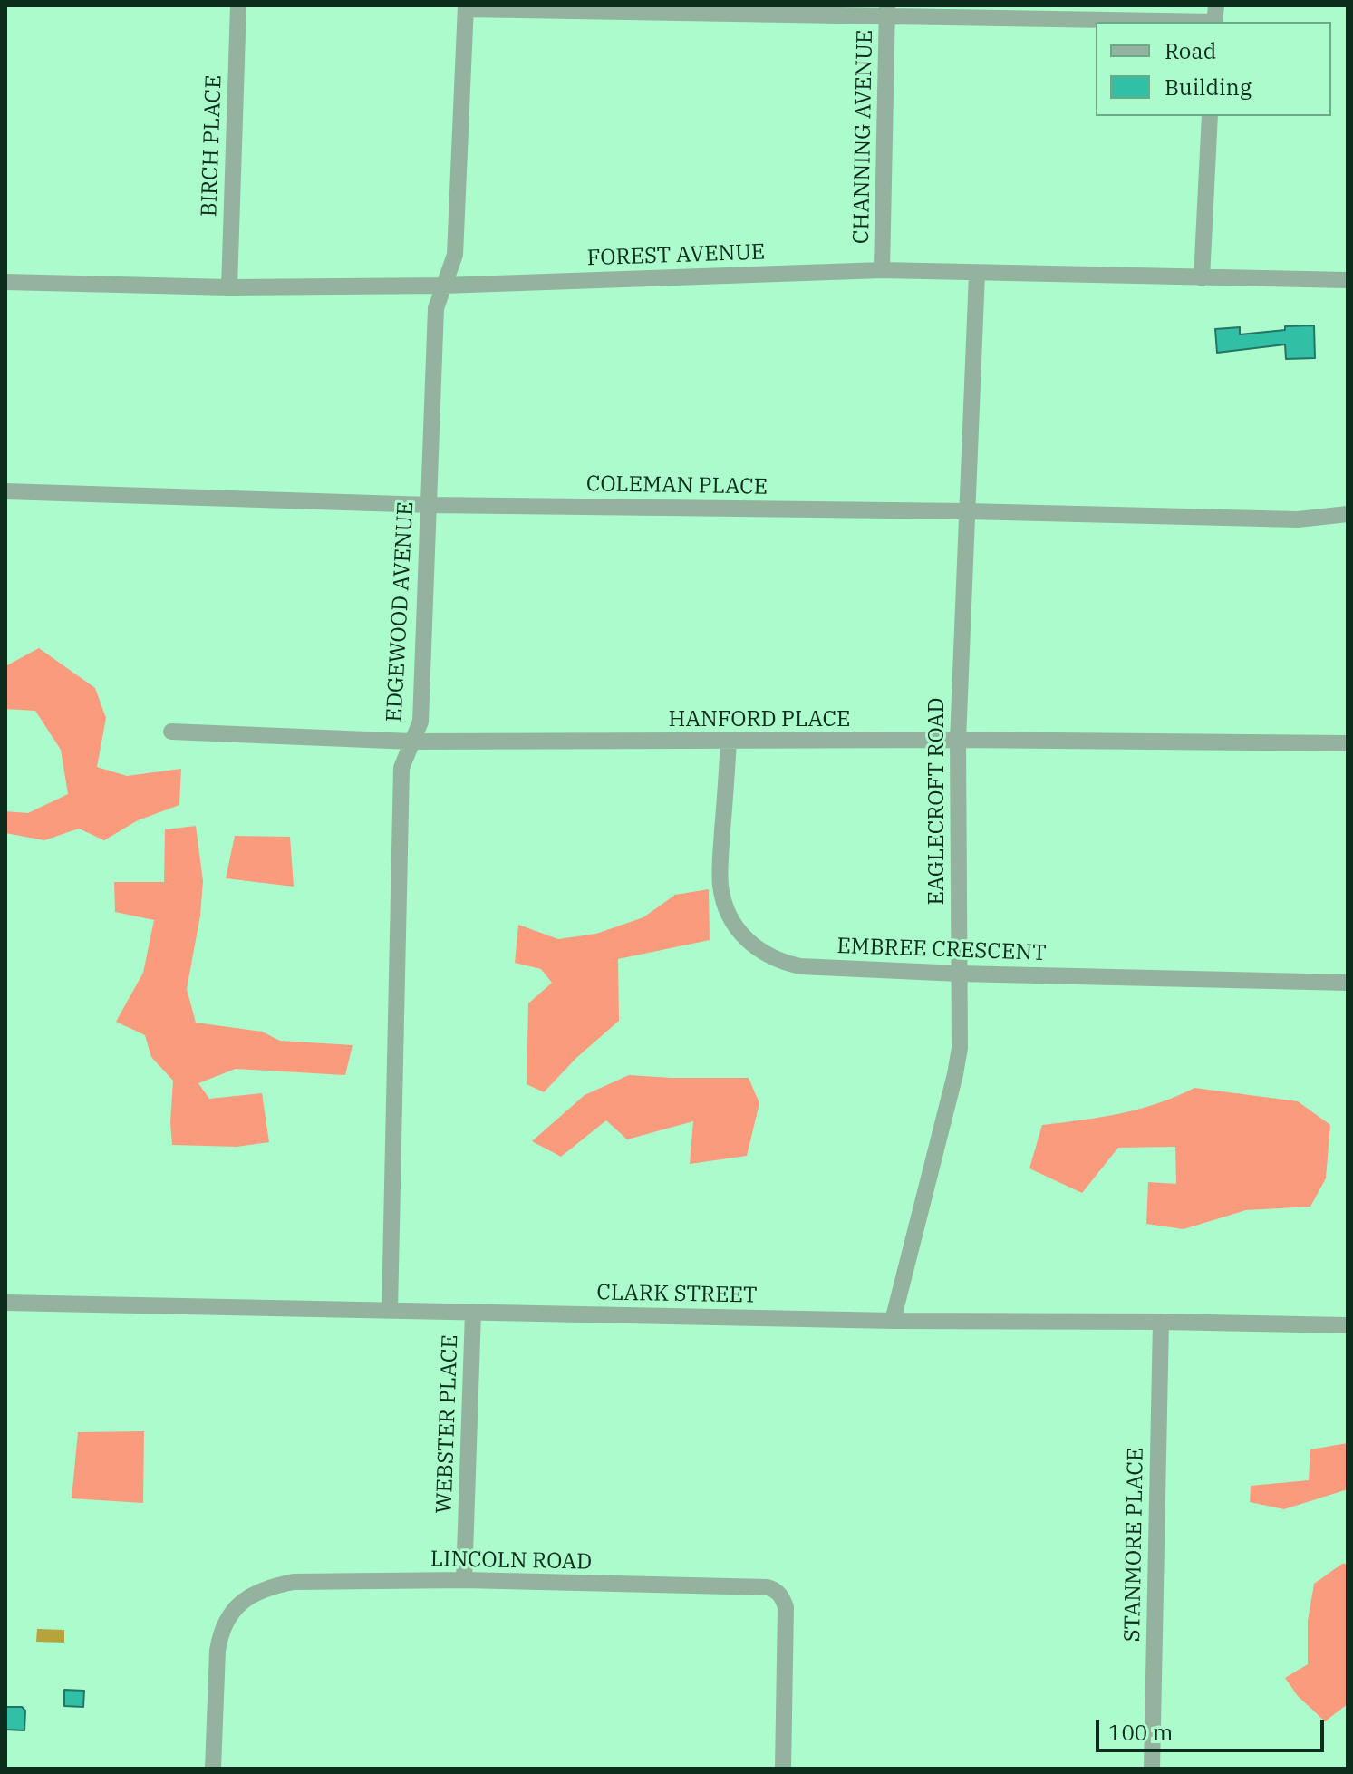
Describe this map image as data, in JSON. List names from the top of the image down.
{
  "streets": {
    "street": [
      "CHANNING AVENUE",
      "BIRCH PLACE",
      "FOREST AVENUE",
      "COLEMAN PLACE",
      "EDGEWOOD AVENUE",
      "HANFORD PLACE",
      "EAGLECROFT ROAD",
      "EMBREE CRESCENT",
      "CLARK STREET",
      "WEBSTER PLACE",
      "STANMORE PLACE",
      "LINCOLN ROAD"
    ]
  },
  "crossings": [
    ["CHANNING AVENUE", "FOREST AVENUE"],
    ["BIRCH PLACE", "FOREST AVENUE"],
    ["FOREST AVENUE", "EDGEWOOD AVENUE"],
    ["FOREST AVENUE", "EAGLECROFT ROAD"],
    ["COLEMAN PLACE", "EDGEWOOD AVENUE"],
    ["COLEMAN PLACE", "EAGLECROFT ROAD"],
    ["EDGEWOOD AVENUE", "HANFORD PLACE"],
    ["EDGEWOOD AVENUE", "CLARK STREET"],
    ["HANFORD PLACE", "EAGLECROFT ROAD"],
    ["HANFORD PLACE", "EMBREE CRESCENT"],
    ["EAGLECROFT ROAD", "EMBREE CRESCENT"],
    ["EAGLECROFT ROAD", "CLARK STREET"],
    ["CLARK STREET", "WEBSTER PLACE"],
    ["CLARK STREET", "STANMORE PLACE"],
    ["WEBSTER PLACE", "LINCOLN ROAD"]
  ],
  "legend": ["Road", "Building"],
  "scale_bar": "100 m"
}
